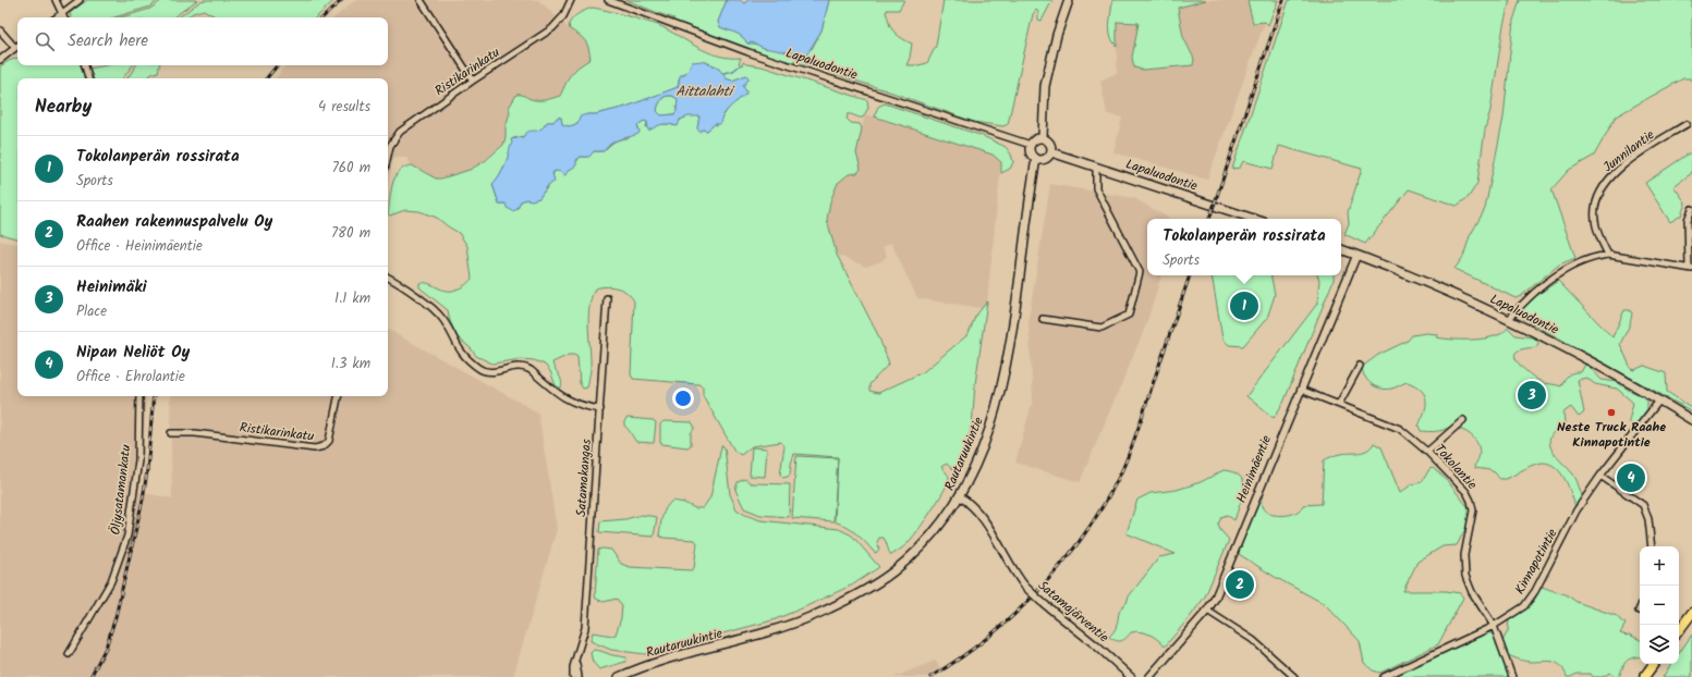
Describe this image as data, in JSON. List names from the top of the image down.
{
  "streets": {
    "main road": ["Lapaluodontie", "Rautaruukintie"],
    "street": [
      "Ristikarinkatu",
      "Junnilantie",
      "Tokolantie",
      "Heinimäentie",
      "Satamakangas",
      "Öljysatamankatu",
      "Kinnapotintie",
      "Satamajärventie"
    ]
  },
  "crossings": [
    ["Lapaluodontie", "Rautaruukintie"],
    ["Lapaluodontie", "Heinimäentie"],
    ["Lapaluodontie", "Kinnapotintie"],
    ["Rautaruukintie", "Satamajärventie"],
    ["Tokolantie", "Heinimäentie"],
    ["Tokolantie", "Kinnapotintie"]
  ],
  "water": ["Aittalahti"],
  "places": ["Neste Truck Raahe Kinnapotintie"],
  "page": {
    "search": "Search here",
    "heading": ["Nearby", "4 results"],
    "list": [
      {
        "mark": "1",
        "name": "Tokolanperän rossirata",
        "note": "Sports",
        "value": "760 m"
      },
      {
        "mark": "2",
        "name": "Raahen rakennuspalvelu Oy",
        "note": "Office · Heinimäentie",
        "value": "780 m"
      },
      {
        "mark": "3",
        "name": "Heinimäki",
        "note": "Place",
        "value": "1.1 km"
      },
      {
        "mark": "4",
        "name": "Nipan Neliöt Oy",
        "note": "Office · Ehrolantie",
        "value": "1.3 km"
      }
    ],
    "popup": ["Tokolanperän rossirata", "Sports"],
    "pins": [
      "1",
      "3",
      "4",
      "2"
    ],
    "map_buttons": ["+", "−"]
  }
}
